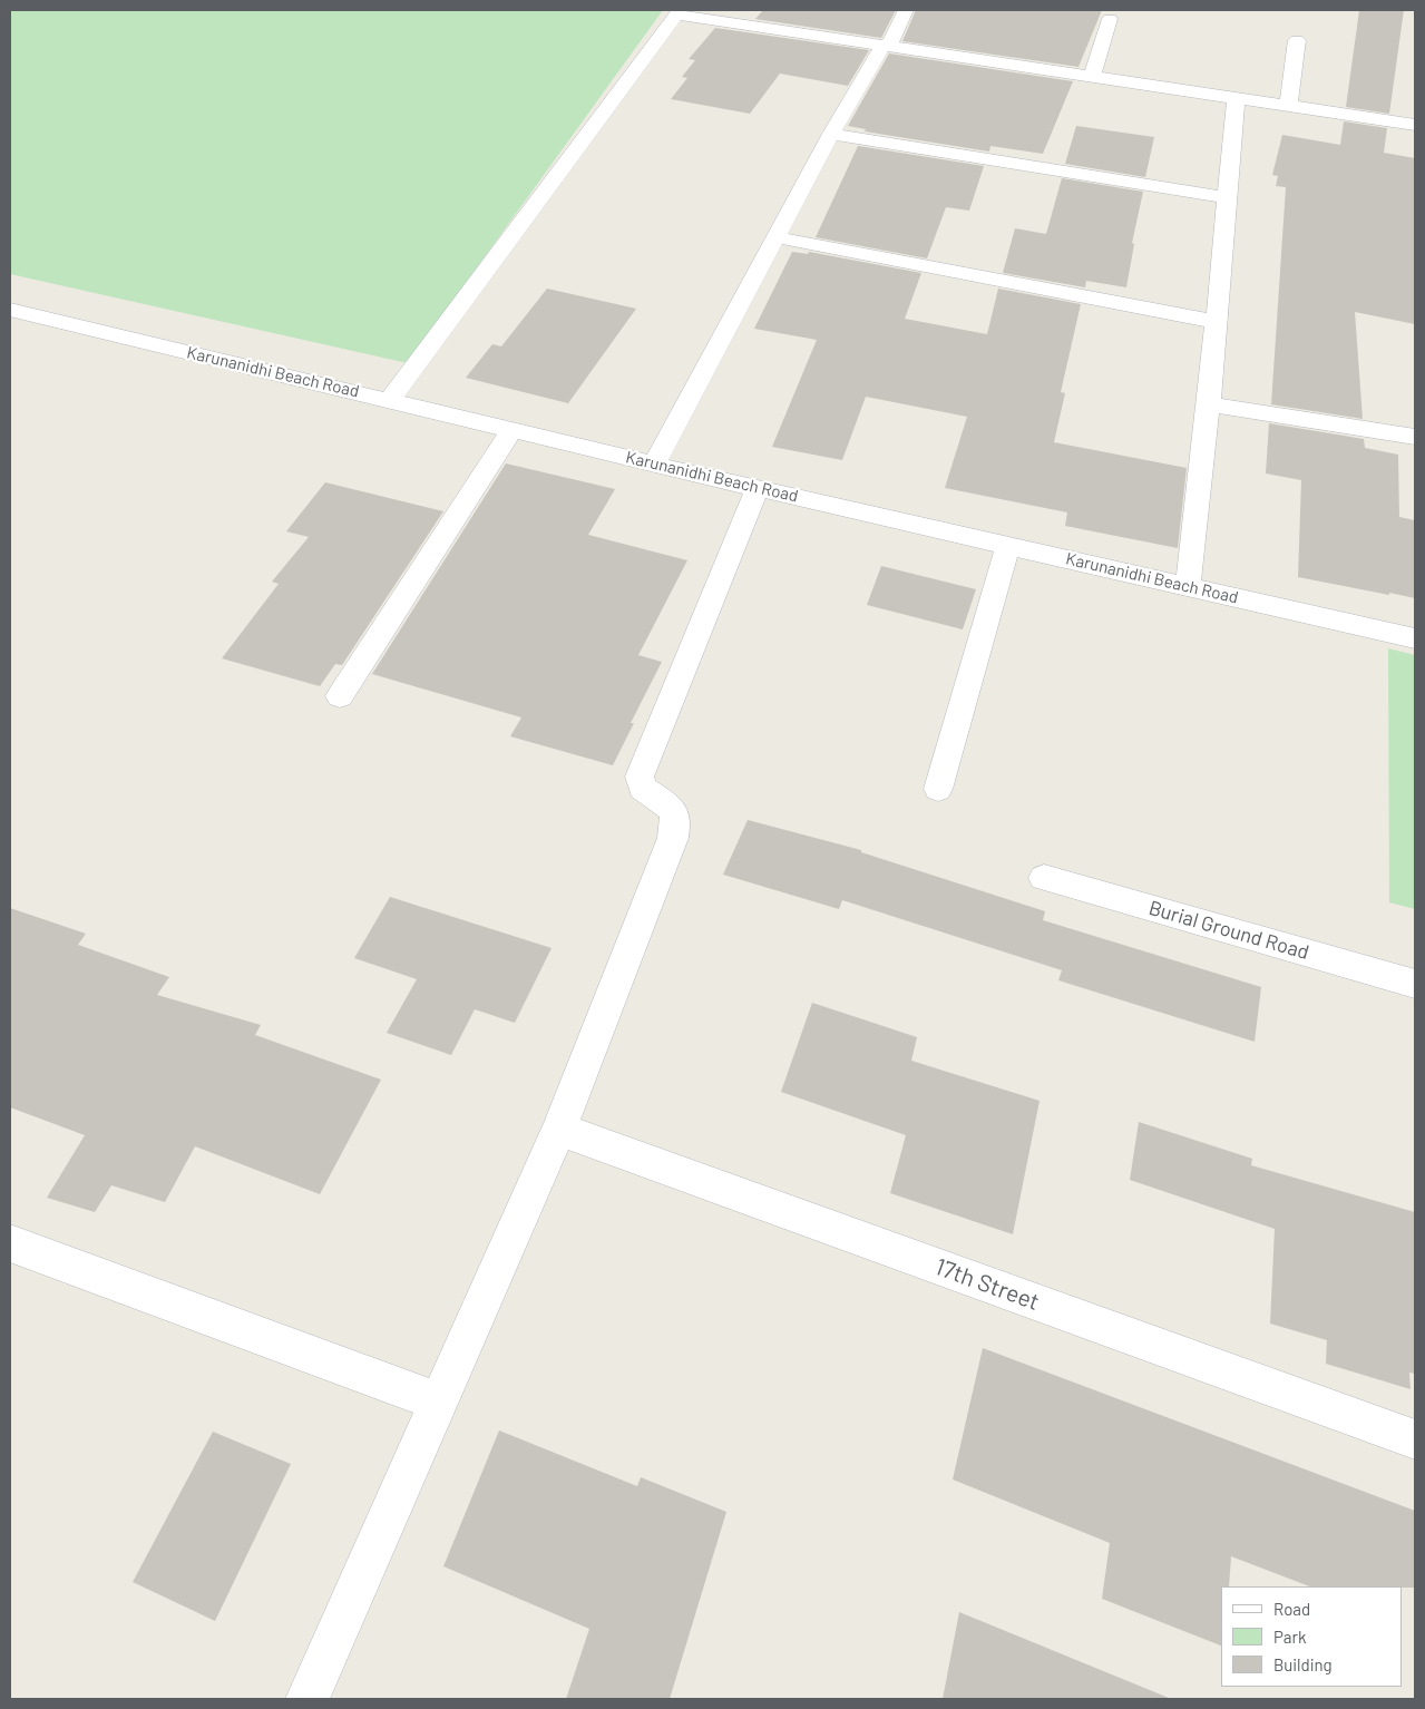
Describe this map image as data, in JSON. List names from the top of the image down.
{
  "streets": {
    "street": ["Karunanidhi Beach Road", "Burial Ground Road", "17th Street"]
  },
  "legend": ["Road", "Park", "Building"]
}
